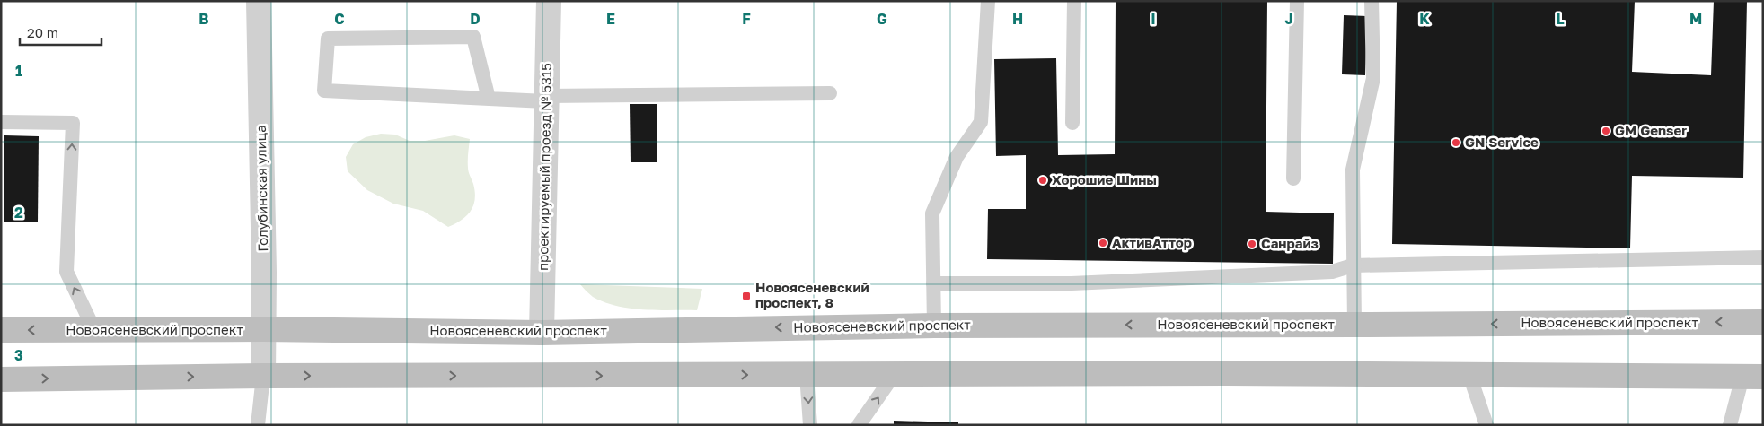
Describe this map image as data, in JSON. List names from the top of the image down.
{
  "streets": {
    "main road": ["Новоясеневский проспект"],
    "street": ["проектируемый проезд № 5315", "Голубинская улица"]
  },
  "crossings": [
    ["проектируемый проезд № 5315", "Новоясеневский проспект"],
    ["Голубинская улица", "Новоясеневский проспект"]
  ],
  "places": {
    "other": [
      "GM Genser",
      "GN Service",
      "Хорошие Шины",
      "АктивАттор",
      "Санрайз"
    ],
    "transit": ["Новоясеневский проспект, 8"]
  },
  "scale_bar": "20 m",
  "grid": {
    "columns": [
      "B",
      "C",
      "D",
      "E",
      "F",
      "G",
      "H",
      "I",
      "J",
      "K",
      "L",
      "M"
    ],
    "rows": ["1", "2", "3"]
  }
}
